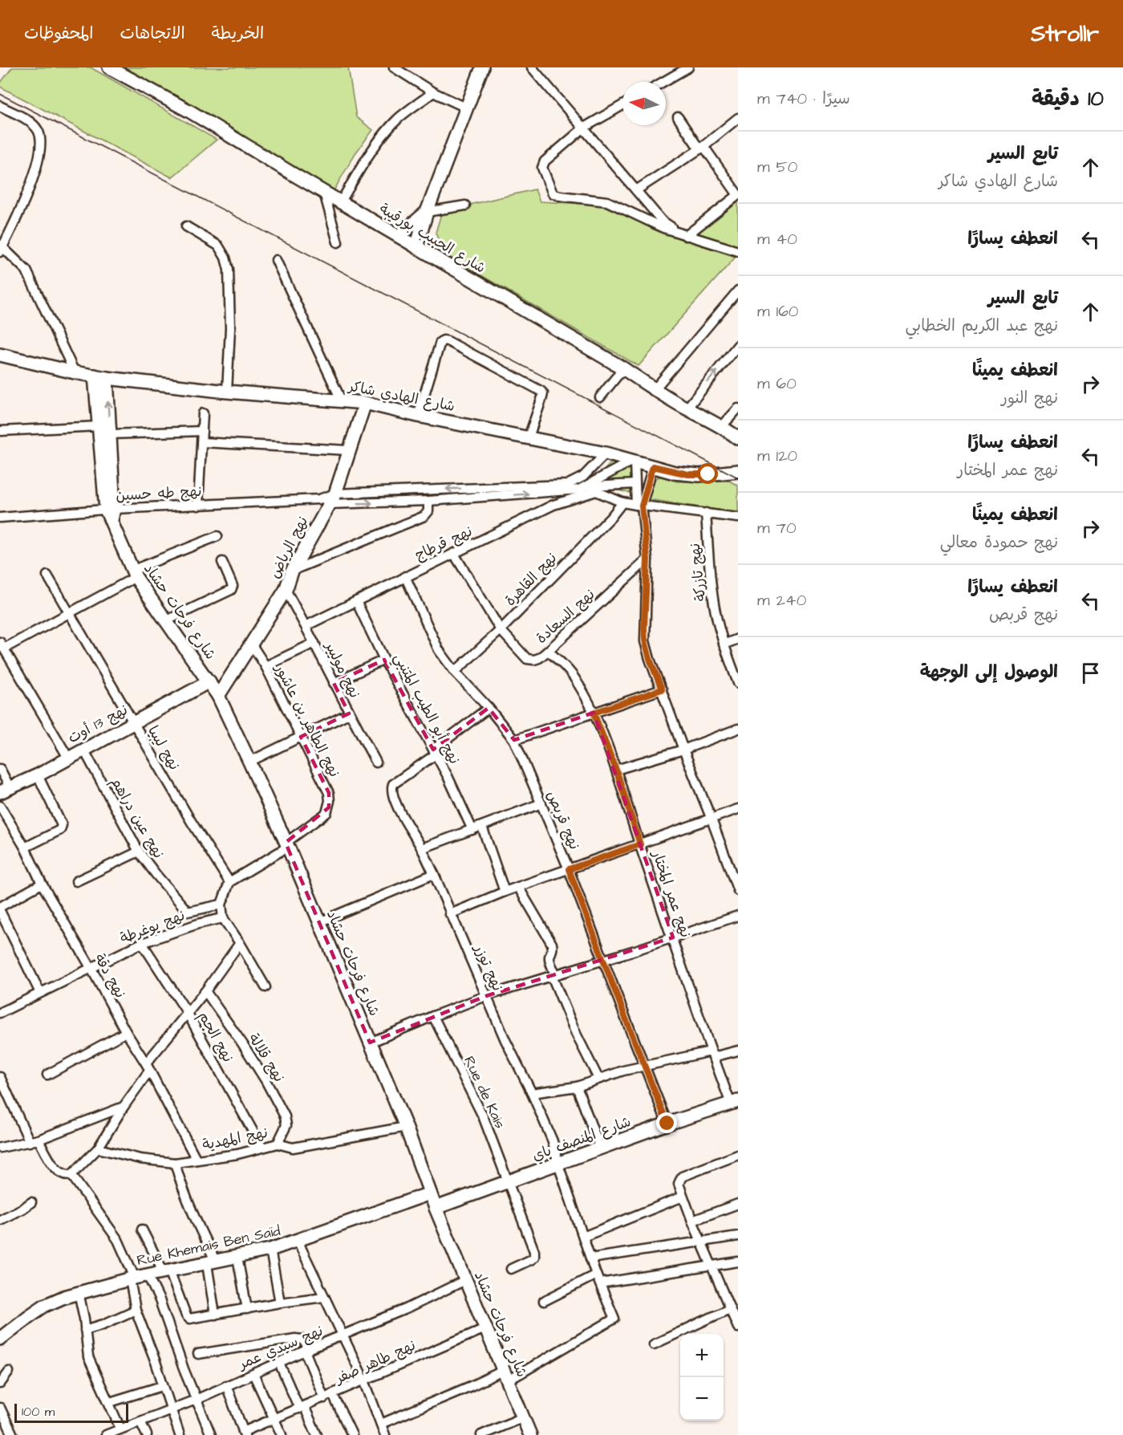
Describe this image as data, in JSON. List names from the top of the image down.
{
  "streets": {
    "street": [
      "شارع الحبيب بورقيبة",
      "شارع الهادي شاكر",
      "نهج طه حسين",
      "نهج قرطاج",
      "نهج الرياض",
      "نهج تازركة",
      "نهج القاهرة",
      "شارع فرحات حشاد",
      "نهج السعادة",
      "نهج موليير",
      "نهج أبو الطيب المتنبي",
      "نهج الطاهر بن عاشور",
      "نهج 13 أوت",
      "نهج ليبيا",
      "نهج عين دراهم",
      "نهج قربص",
      "نهج عمر المختار",
      "نهج يوغرطة",
      "نهج توزر",
      "نهج دقة",
      "نهج الجم",
      "نهج قلالة",
      "Rue de Kais",
      "نهج المهدية",
      "شارع المنصف باي",
      "Rue Khemais Ben Saïd",
      "نهج سيدي عمر",
      "نهج طاهر صفر"
    ]
  },
  "crossings": [
    ["شارع الهادي شاكر", "نهج الرياض"],
    ["شارع الهادي شاكر", "شارع فرحات حشاد"],
    ["نهج طه حسين", "نهج الرياض"],
    ["نهج طه حسين", "شارع فرحات حشاد"],
    ["نهج قرطاج", "نهج موليير"],
    ["نهج قرطاج", "نهج أبو الطيب المتنبي"],
    ["نهج قرطاج", "نهج قربص"],
    ["نهج الرياض", "شارع فرحات حشاد"],
    ["نهج الرياض", "نهج موليير"],
    ["نهج الرياض", "نهج الطاهر بن عاشور"],
    ["نهج القاهرة", "نهج السعادة"],
    ["نهج القاهرة", "نهج قربص"],
    ["شارع فرحات حشاد", "نهج الطاهر بن عاشور"],
    ["شارع فرحات حشاد", "نهج 13 أوت"],
    ["شارع فرحات حشاد", "نهج توزر"],
    ["شارع فرحات حشاد", "نهج المهدية"],
    ["شارع فرحات حشاد", "شارع المنصف باي"],
    ["شارع فرحات حشاد", "Rue Khemais Ben Saïd"],
    ["شارع فرحات حشاد", "نهج سيدي عمر"],
    ["شارع فرحات حشاد", "نهج طاهر صفر"],
    ["نهج السعادة", "نهج عمر المختار"],
    ["نهج أبو الطيب المتنبي", "نهج توزر"],
    ["نهج 13 أوت", "نهج ليبيا"],
    ["نهج 13 أوت", "نهج عين دراهم"],
    ["نهج عين دراهم", "نهج يوغرطة"],
    ["نهج قربص", "شارع المنصف باي"],
    ["نهج عمر المختار", "شارع المنصف باي"],
    ["نهج يوغرطة", "نهج دقة"],
    ["نهج يوغرطة", "نهج الجم"],
    ["نهج توزر", "شارع المنصف باي"],
    ["نهج دقة", "نهج المهدية"],
    ["نهج الجم", "نهج المهدية"],
    ["نهج قلالة", "نهج المهدية"],
    ["Rue de Kais", "شارع المنصف باي"]
  ],
  "scale_bar": "100 m",
  "north": "left",
  "page": {
    "header": "Strollr",
    "nav": ["الخريطة", "الاتجاهات", "المحفوظات"],
    "heading": ["10 دقيقة", "سيرًا · 740 m"],
    "list": [
      ["تابع السير", "شارع الهادي شاكر", "50 m"],
      ["انعطف يسارًا", "40 m"],
      ["تابع السير", "نهج عبد الكريم الخطابي", "160 m"],
      ["انعطف يمينًا", "نهج النور", "60 m"],
      ["انعطف يسارًا", "نهج عمر المختار", "120 m"],
      ["انعطف يمينًا", "نهج حمودة معالي", "70 m"],
      ["انعطف يسارًا", "نهج قربص", "240 m"],
      "الوصول إلى الوجهة"
    ],
    "map_buttons": ["+", "−"],
    "scale": "100 m"
  }
}
